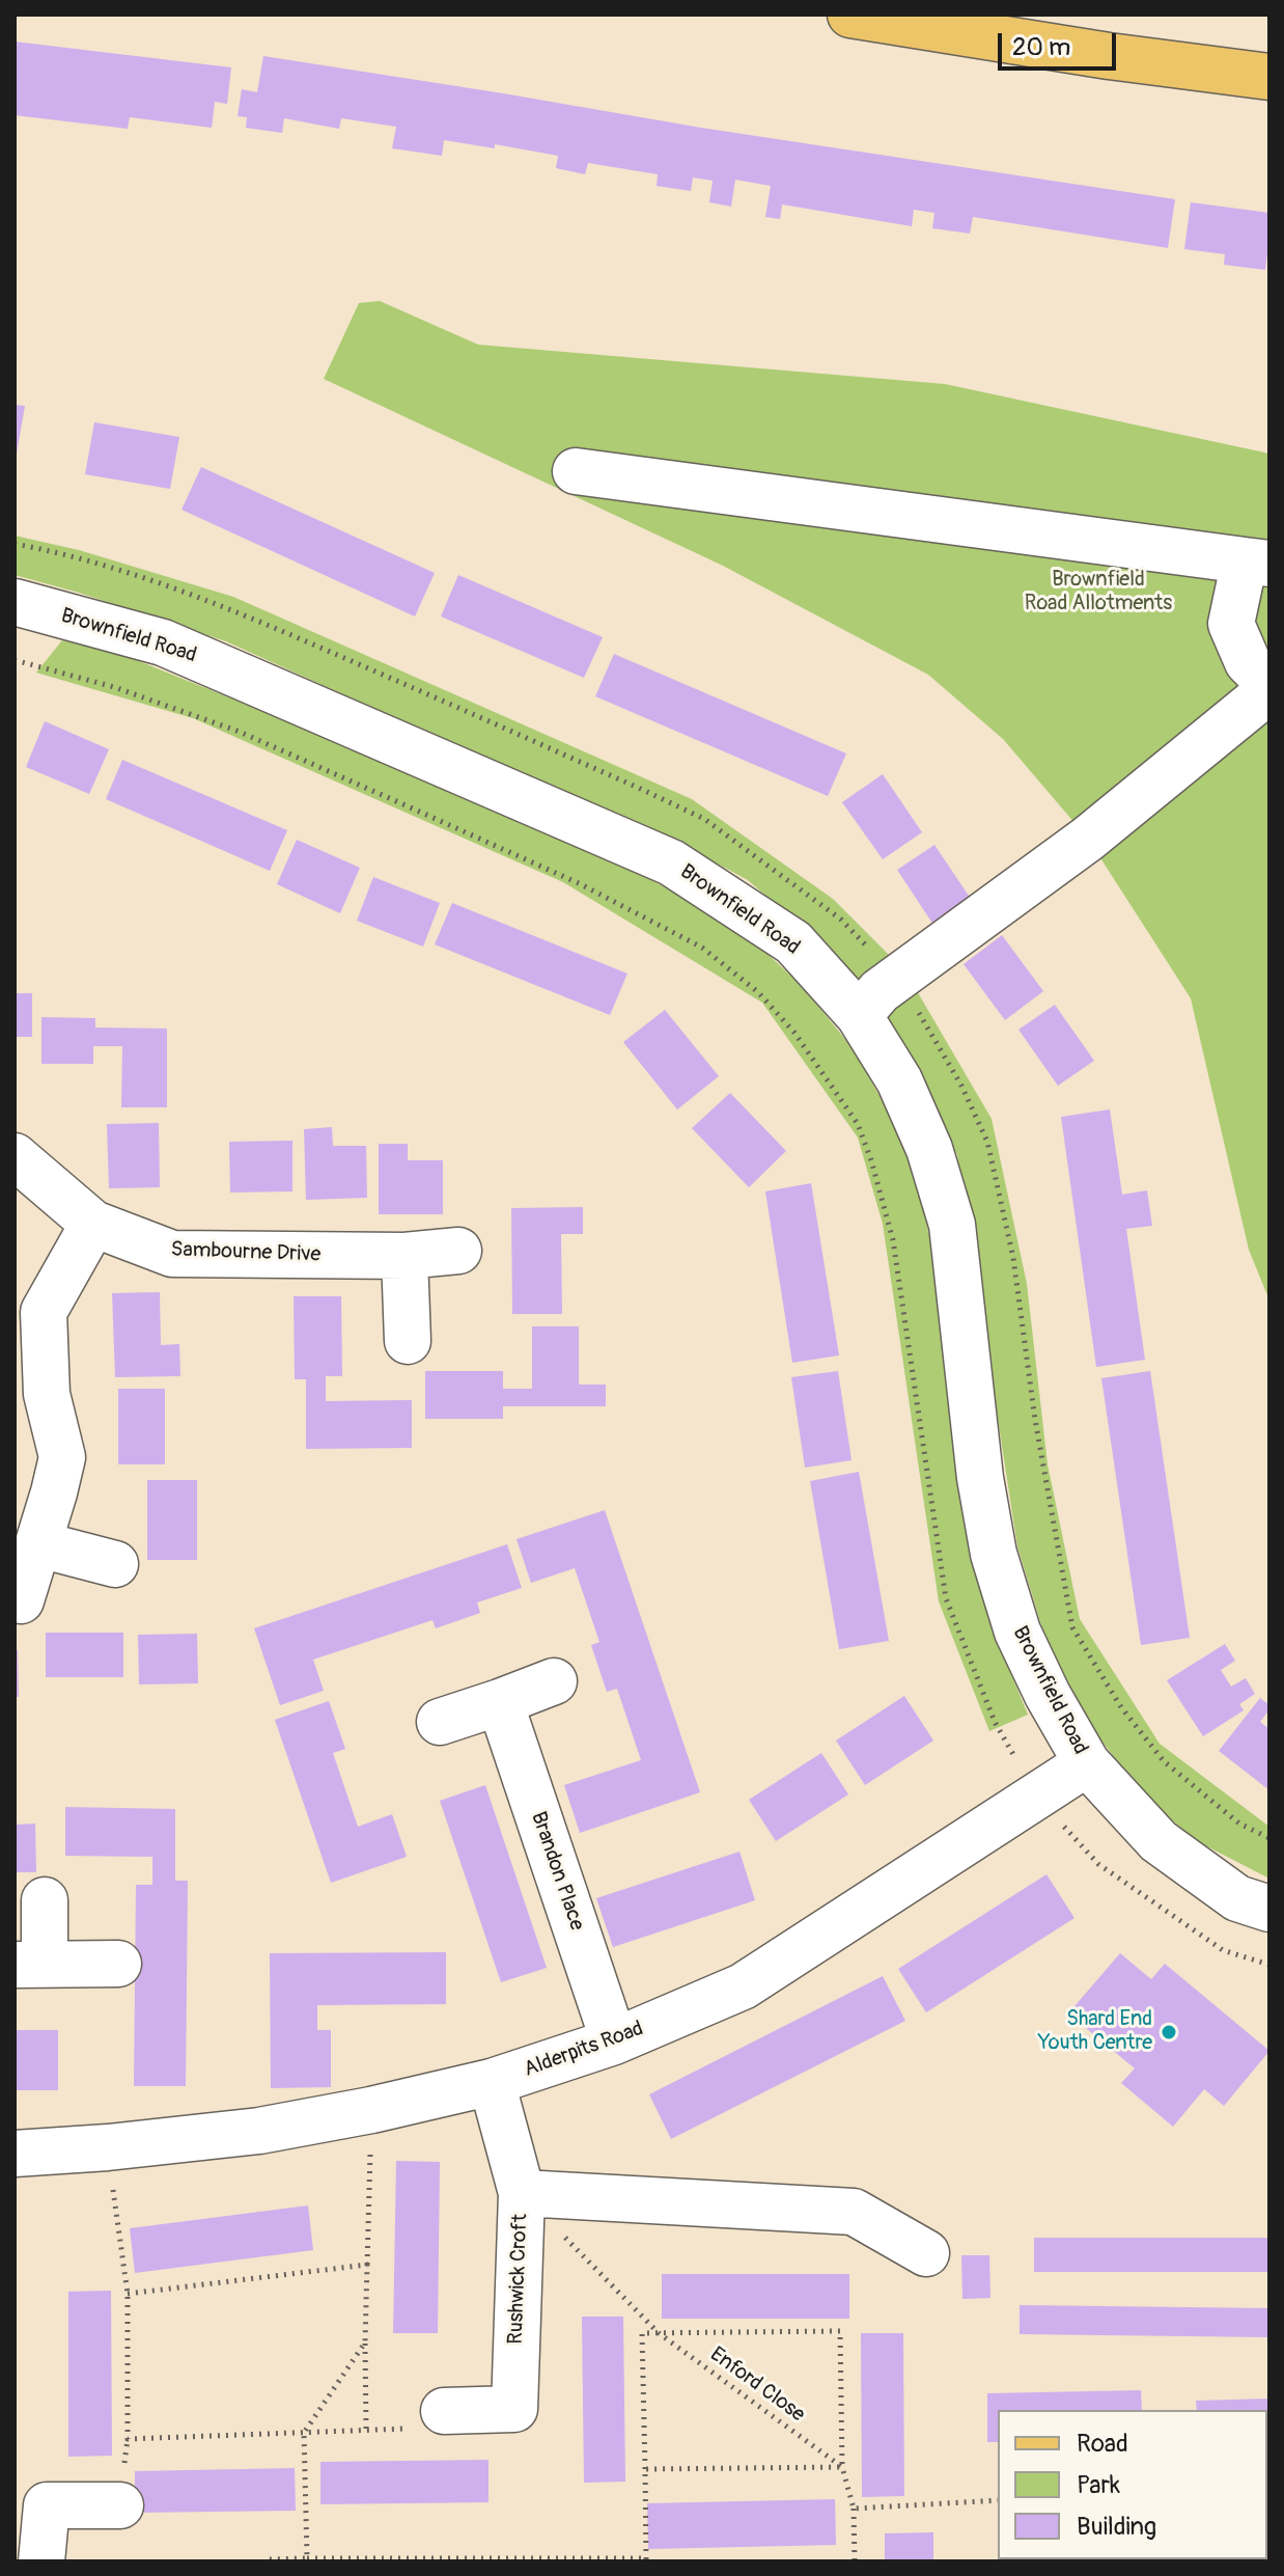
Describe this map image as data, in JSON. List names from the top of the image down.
{
  "streets": {
    "street": [
      "Brownfield Road",
      "Sambourne Drive",
      "Brandon Place",
      "Alderpits Road",
      "Rushwick Croft"
    ],
    "path": ["Enford Close"]
  },
  "crossings": [
    ["Brownfield Road", "Alderpits Road"],
    ["Brandon Place", "Alderpits Road"],
    ["Alderpits Road", "Rushwick Croft"],
    ["Rushwick Croft", "Enford Close"]
  ],
  "parks": ["Brownfield Road Allotments"],
  "places": ["Shard End Youth Centre"],
  "legend": ["Road", "Park", "Building"],
  "scale_bar": "20 m"
}
